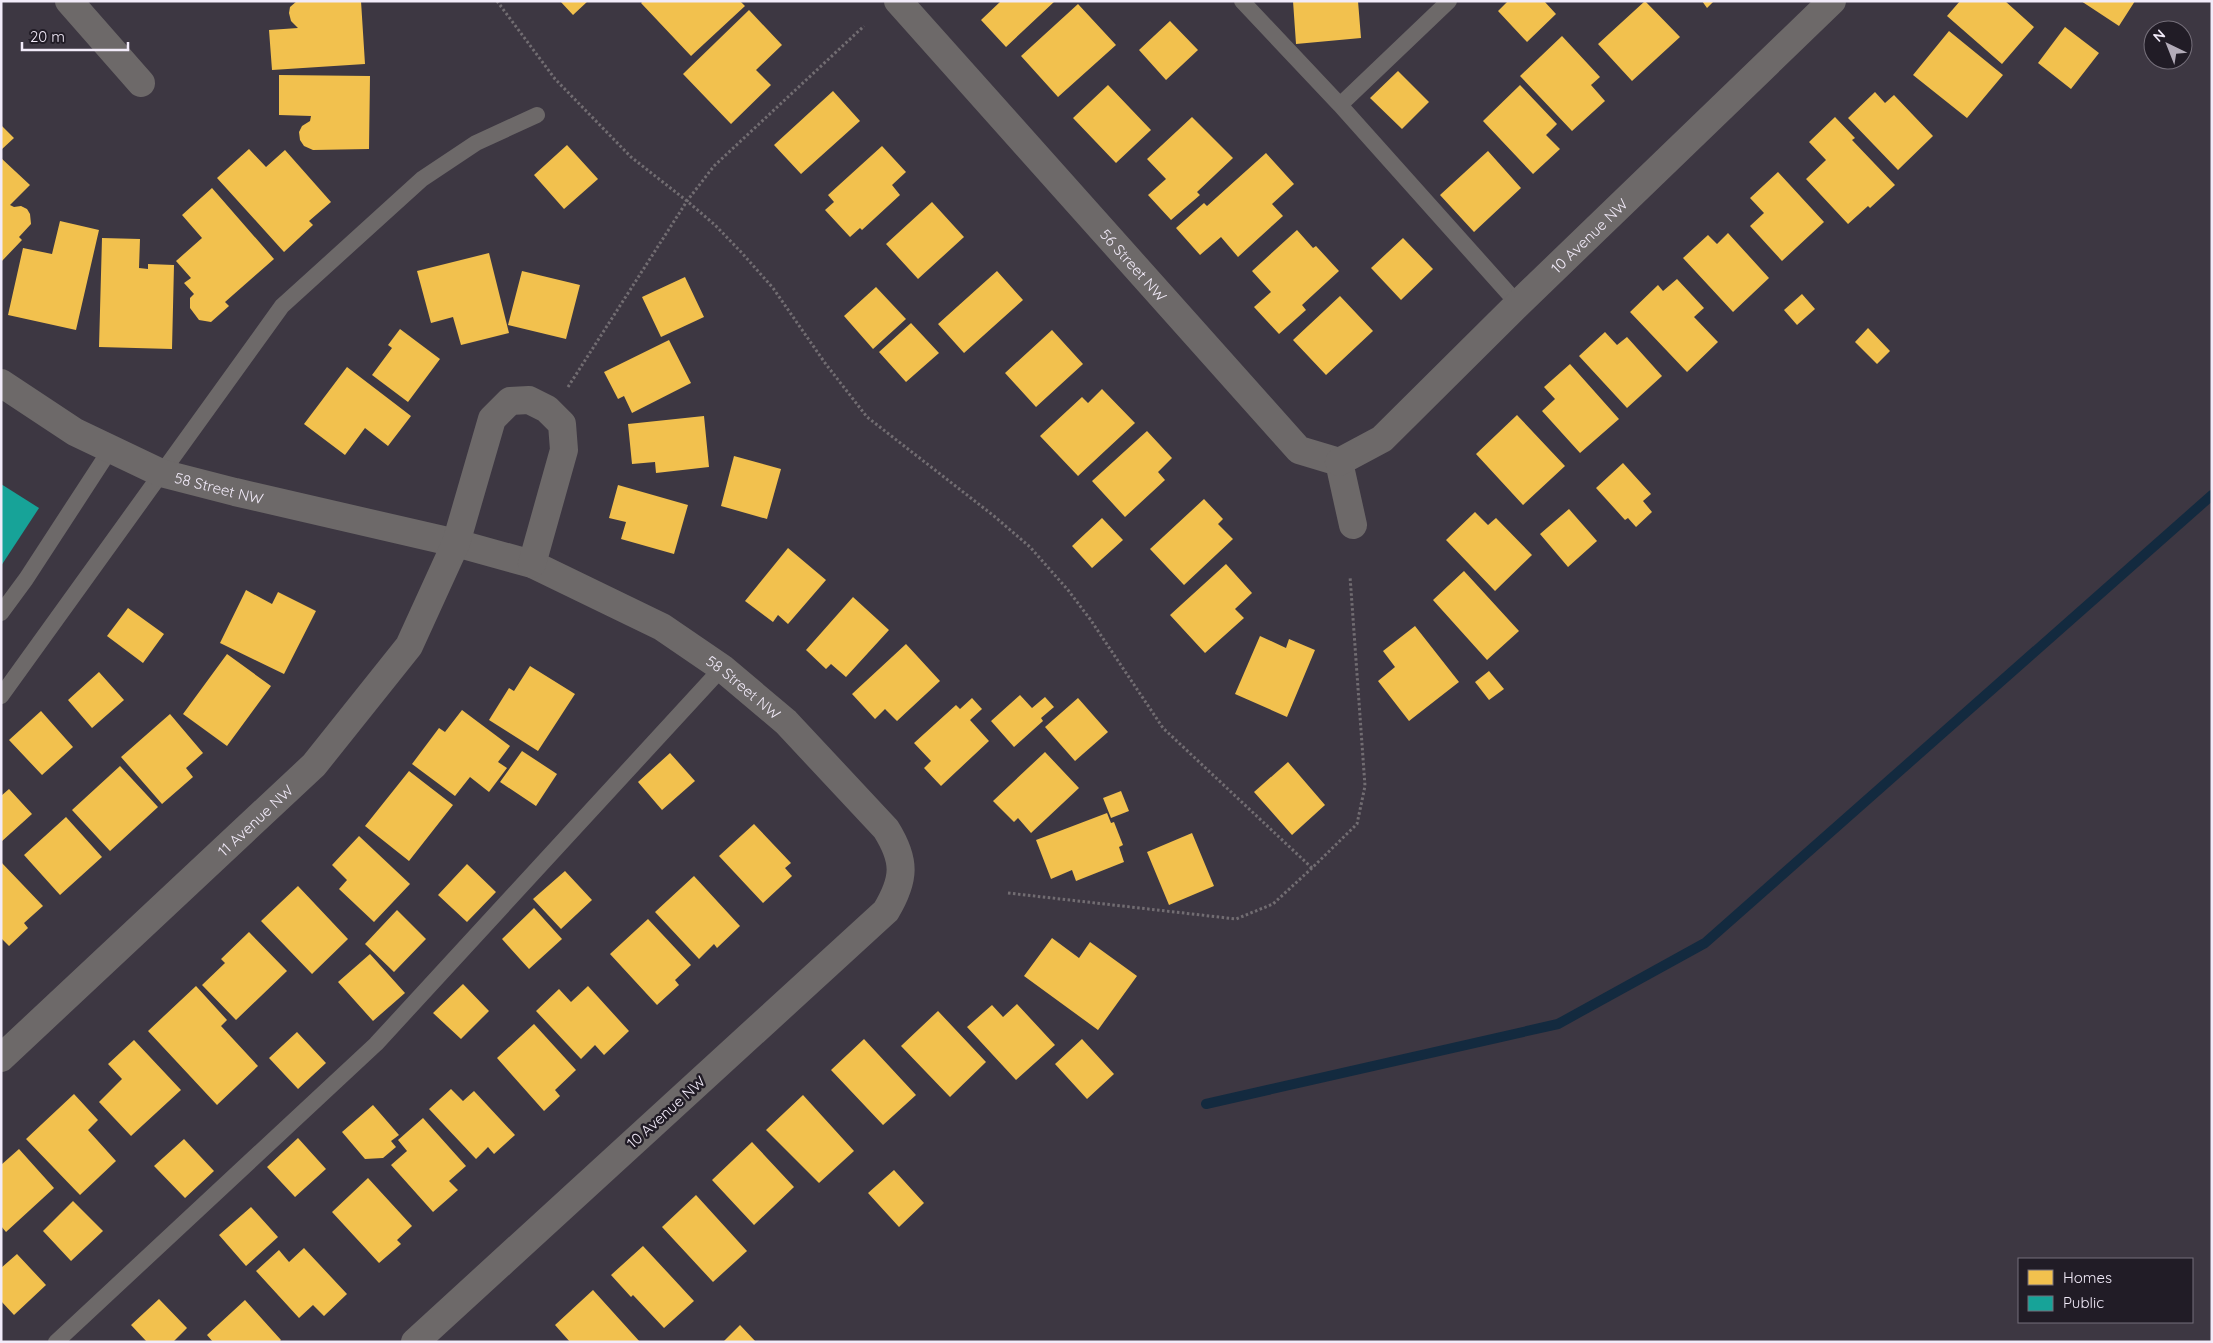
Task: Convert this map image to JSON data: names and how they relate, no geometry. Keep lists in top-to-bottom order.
{
  "streets": {
    "street": [
      "10 Avenue NW",
      "56 Street NW",
      "58 Street NW",
      "11 Avenue NW"
    ]
  },
  "crossings": [
    ["10 Avenue NW", "56 Street NW"],
    ["10 Avenue NW", "58 Street NW"],
    ["58 Street NW", "11 Avenue NW"]
  ],
  "legend": ["Homes", "Public"],
  "scale_bar": "20 m",
  "north": "top left"
}
